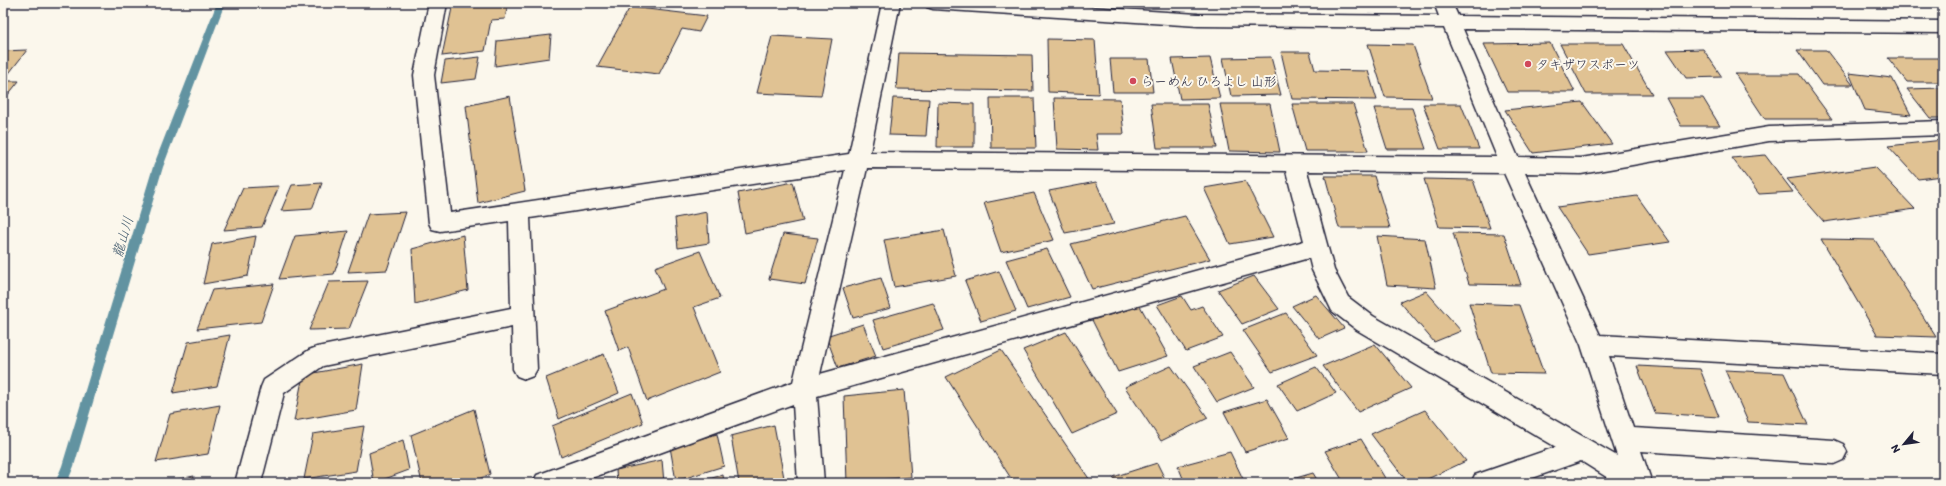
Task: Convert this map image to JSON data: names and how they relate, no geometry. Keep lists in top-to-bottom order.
{
  "water": ["龍山川"],
  "places": ["タキザワスポーツ", "らーめん ひろよし 山形"],
  "north": "bottom left"
}
